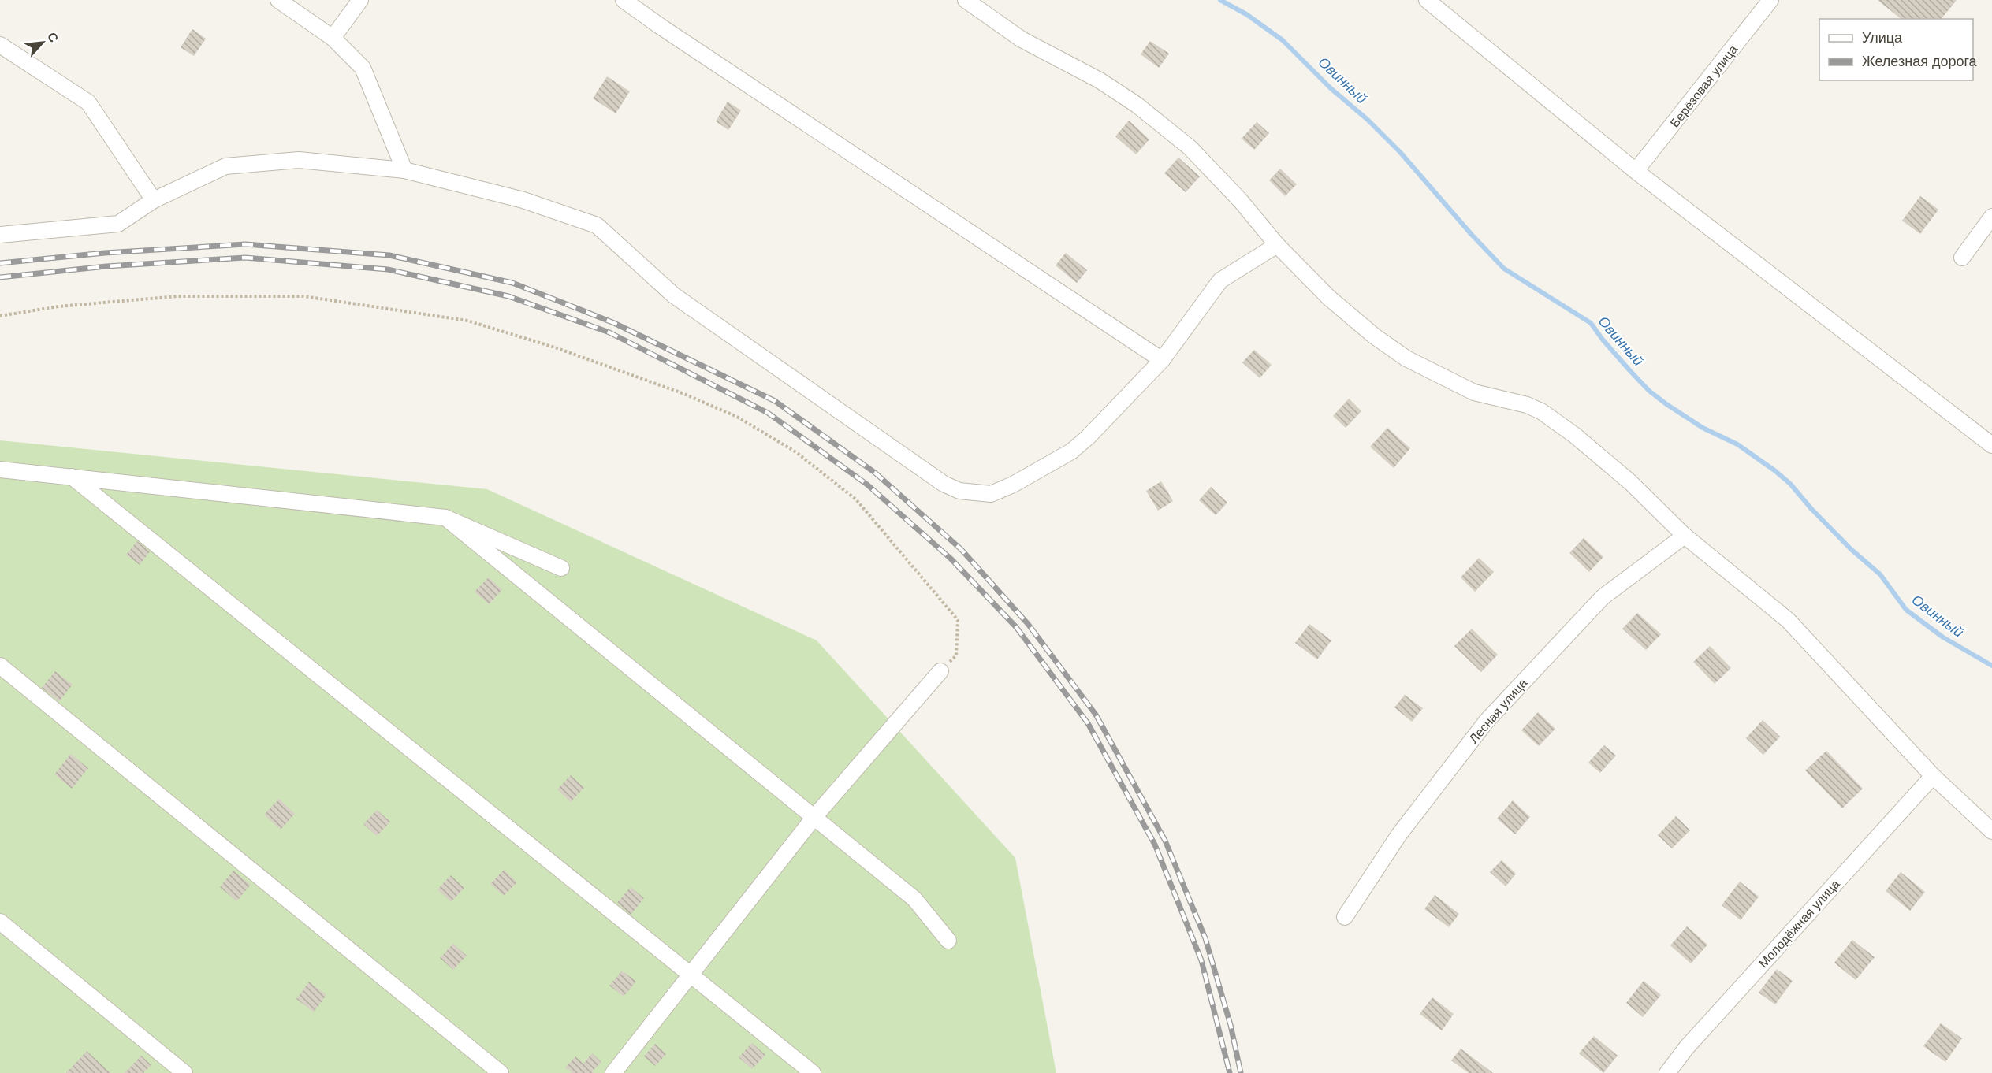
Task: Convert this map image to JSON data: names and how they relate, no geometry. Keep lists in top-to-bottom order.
{
  "streets": {
    "street": ["Берёзовая улица", "Лесная улица", "Молодёжная улица"]
  },
  "water": ["Овинный"],
  "legend": ["Улица", "Железная дорога"],
  "north": "top right"
}
